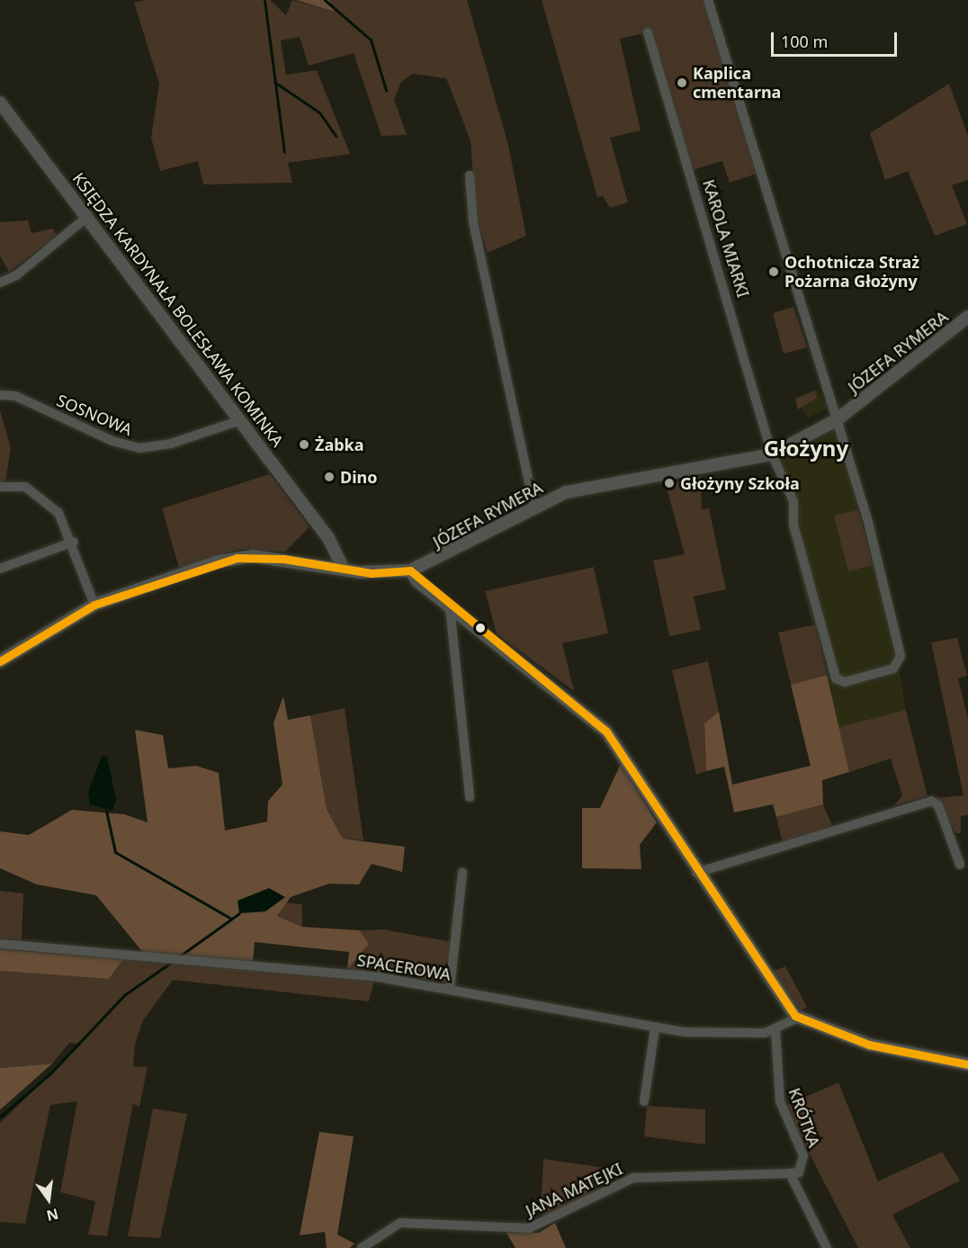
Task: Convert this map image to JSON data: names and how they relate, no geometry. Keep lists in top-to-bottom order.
{
  "streets": {
    "street": [
      "KAROLA MIARKI",
      "KSIĘDZA KARDYNAŁA BOLESŁAWA KOMINKA",
      "JÓZEFA RYMERA",
      "SOSNOWA",
      "SPACEROWA",
      "KRÓTKA",
      "JANA MATEJKI"
    ]
  },
  "crossings": [
    ["KAROLA MIARKI", "JÓZEFA RYMERA"],
    ["KSIĘDZA KARDYNAŁA BOLESŁAWA KOMINKA", "JÓZEFA RYMERA"],
    ["KSIĘDZA KARDYNAŁA BOLESŁAWA KOMINKA", "SOSNOWA"],
    ["SPACEROWA", "KRÓTKA"],
    ["KRÓTKA", "JANA MATEJKI"]
  ],
  "districts": ["Głożyny"],
  "places": [
    "Kaplica cmentarna",
    "Ochotnicza Straż Pożarna Głożyny",
    "Żabka",
    "Dino",
    "Głożyny Szkoła"
  ],
  "scale_bar": "100 m",
  "north": "bottom"
}
